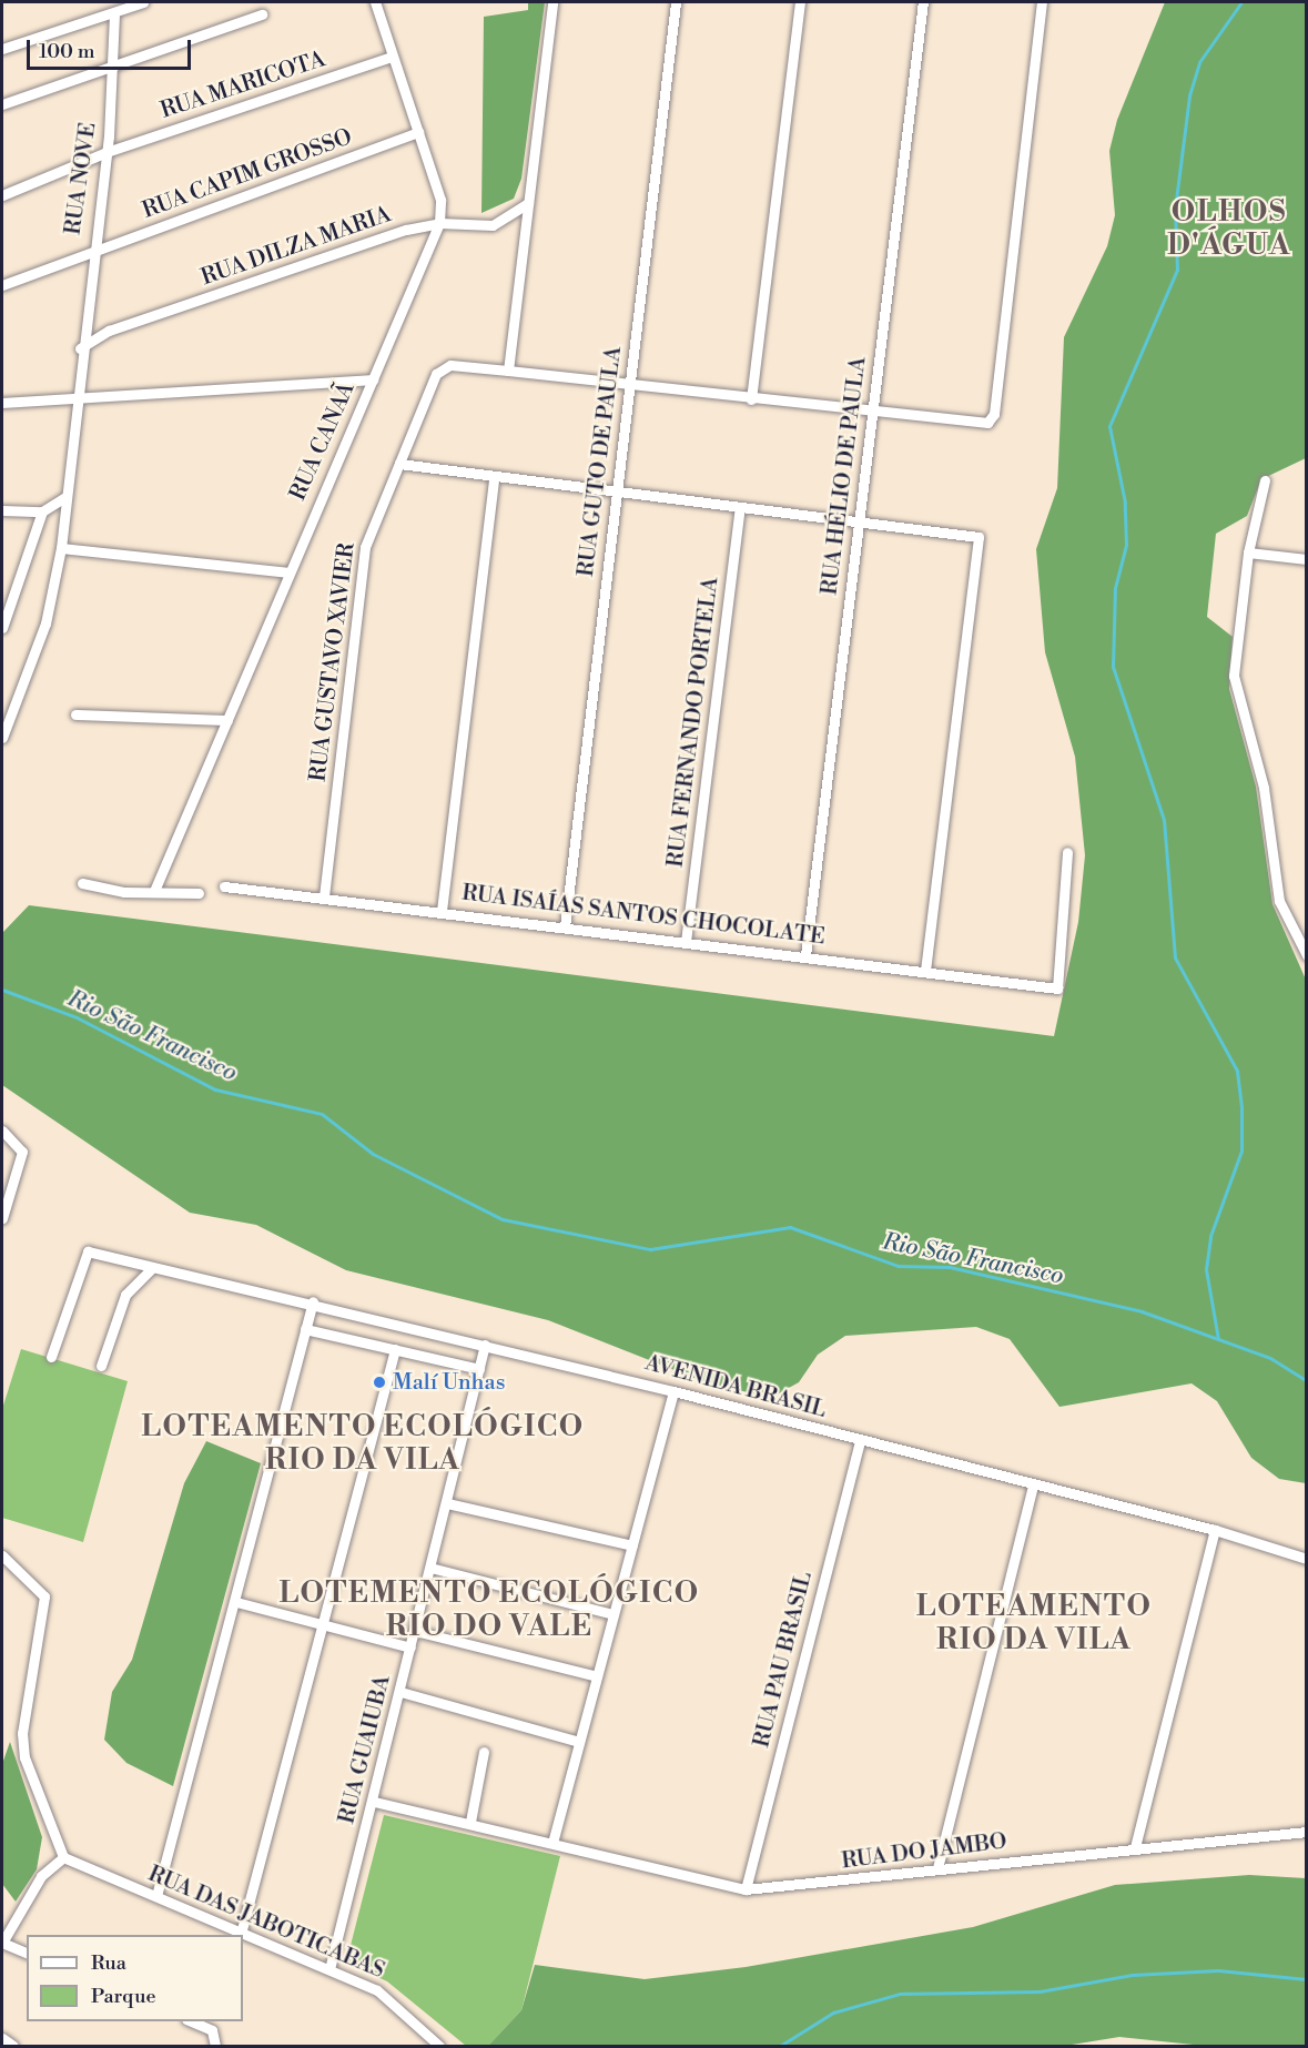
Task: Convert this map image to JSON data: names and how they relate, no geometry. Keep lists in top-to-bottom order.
{
  "streets": {
    "street": [
      "RUA MARICOTA",
      "RUA CAPIM GROSSO",
      "RUA NOVE",
      "RUA DILZA MARIA",
      "RUA CANAÃ",
      "RUA GUTO DE PAULA",
      "RUA HÉLIO DE PAULA",
      "RUA GUSTAVO XAVIER",
      "RUA FERNANDO PORTELA",
      "RUA ISAÍAS SANTOS CHOCOLATE",
      "AVENIDA BRASIL",
      "RUA PAU BRASIL",
      "RUA GUAIUBA",
      "RUA DO JAMBO",
      "RUA DAS JABOTICABAS"
    ]
  },
  "crossings": [
    ["RUA MARICOTA", "RUA NOVE"],
    ["RUA MARICOTA", "RUA CANAÃ"],
    ["RUA CAPIM GROSSO", "RUA NOVE"],
    ["RUA CAPIM GROSSO", "RUA CANAÃ"],
    ["RUA NOVE", "RUA DILZA MARIA"],
    ["RUA DILZA MARIA", "RUA CANAÃ"],
    ["RUA GUTO DE PAULA", "RUA ISAÍAS SANTOS CHOCOLATE"],
    ["RUA HÉLIO DE PAULA", "RUA ISAÍAS SANTOS CHOCOLATE"],
    ["RUA GUSTAVO XAVIER", "RUA ISAÍAS SANTOS CHOCOLATE"],
    ["RUA FERNANDO PORTELA", "RUA ISAÍAS SANTOS CHOCOLATE"],
    ["AVENIDA BRASIL", "RUA PAU BRASIL"],
    ["AVENIDA BRASIL", "RUA GUAIUBA"],
    ["RUA PAU BRASIL", "RUA DO JAMBO"],
    ["RUA GUAIUBA", "RUA DO JAMBO"],
    ["RUA GUAIUBA", "RUA DAS JABOTICABAS"]
  ],
  "districts": [
    "OLHOS D'ÁGUA",
    "LOTEAMENTO ECOLÓGICO RIO DA VILA",
    "LOTEMENTO ECOLÓGICO RIO DO VALE",
    "LOTEAMENTO RIO DA VILA"
  ],
  "water": ["Rio São Francisco"],
  "places": ["Malí Unhas"],
  "legend": ["Rua", "Parque"],
  "scale_bar": "100 m"
}
